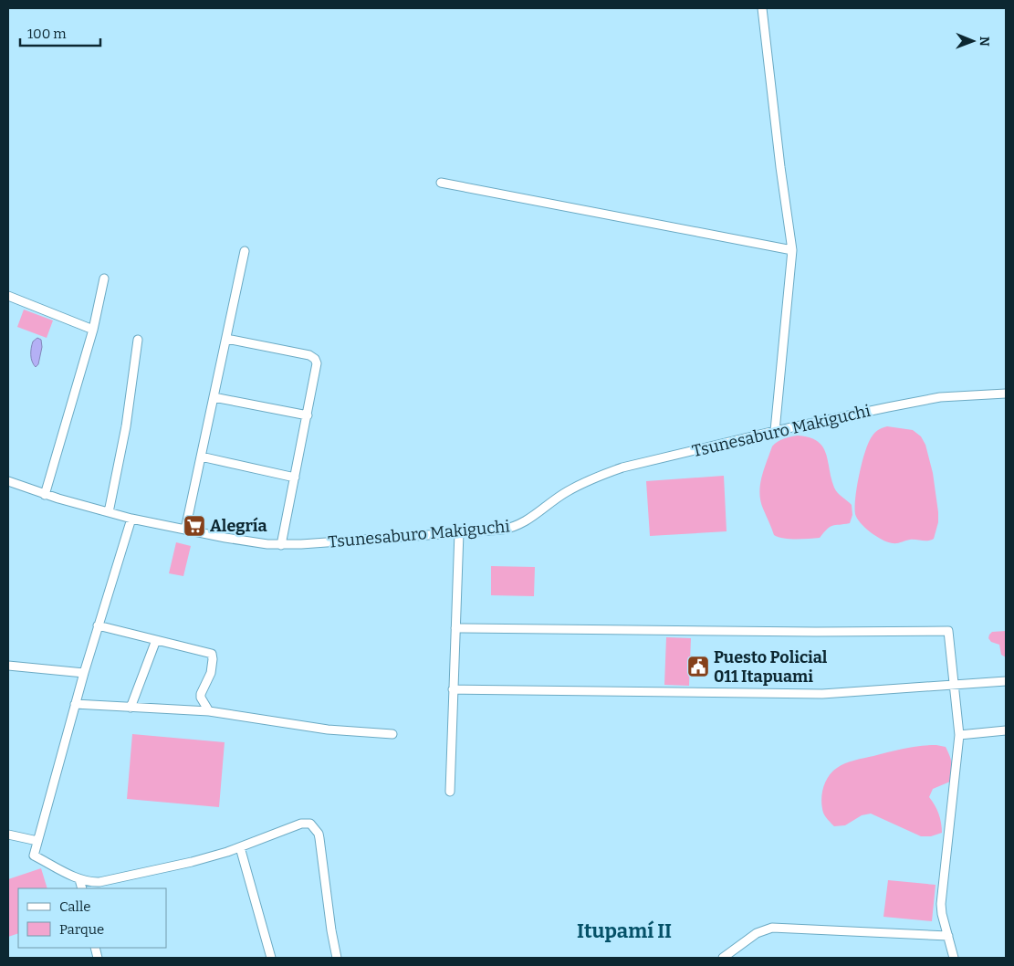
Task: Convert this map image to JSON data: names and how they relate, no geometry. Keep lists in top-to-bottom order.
{
  "streets": {
    "street": ["Tsunesaburo Makiguchi"]
  },
  "districts": ["Itupamí II"],
  "places": {
    "supermarket": ["Alegría"],
    "public building": ["Puesto Policial 011 Itapuami"]
  },
  "legend": ["Calle", "Parque"],
  "scale_bar": "100 m",
  "north": "right"
}
